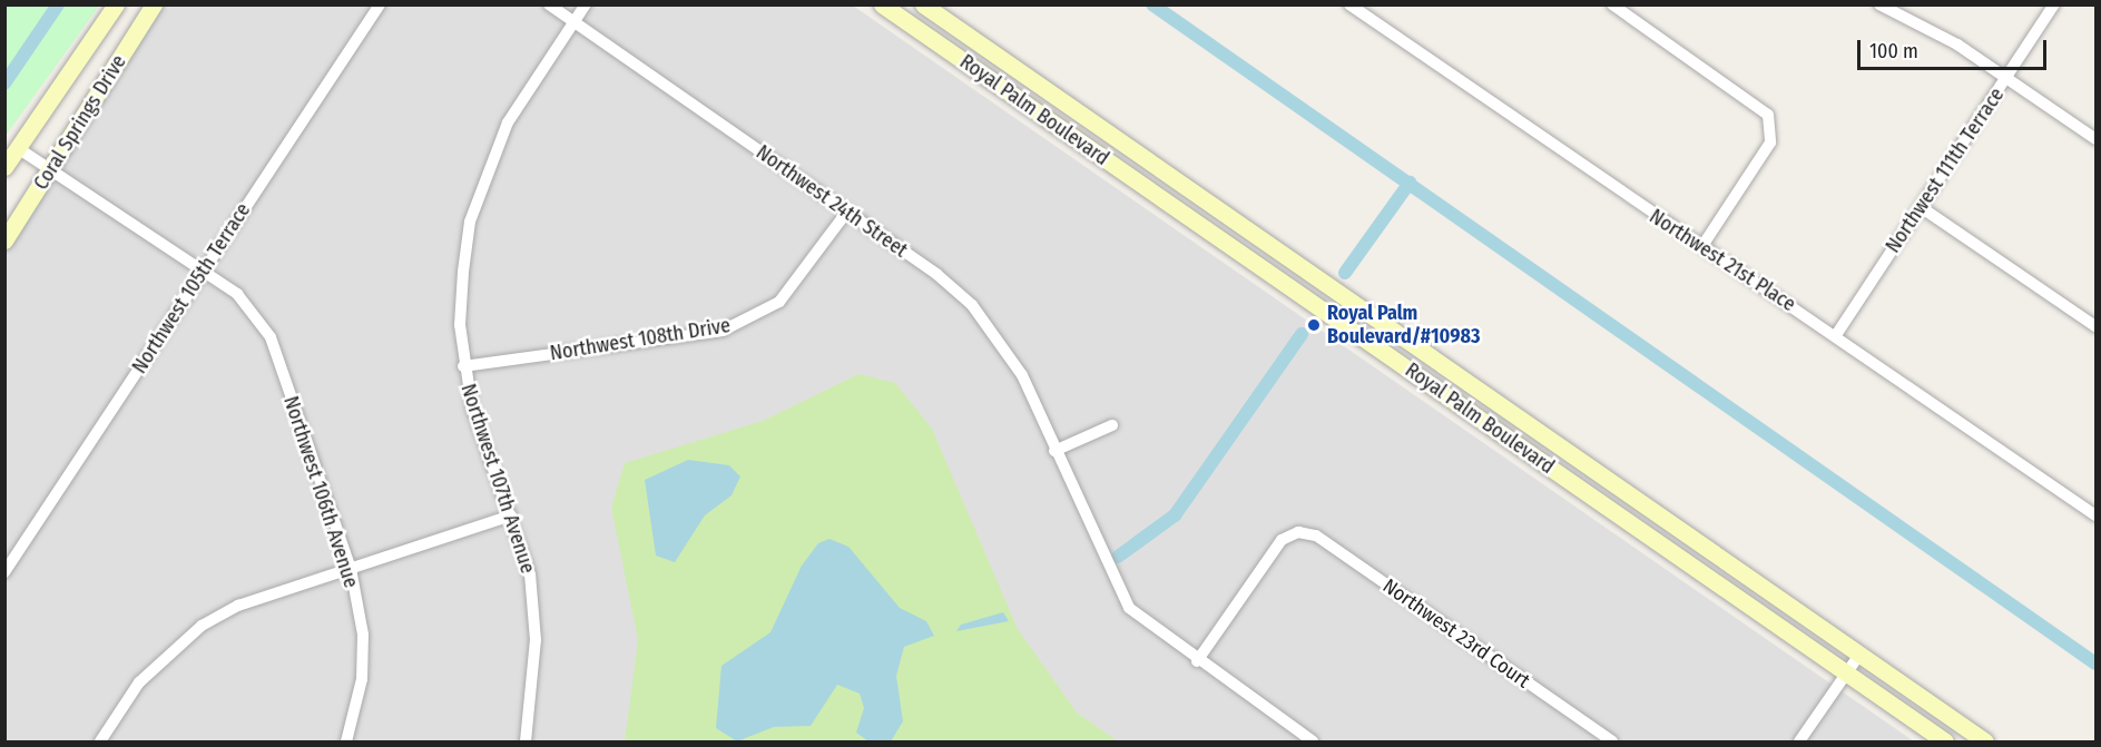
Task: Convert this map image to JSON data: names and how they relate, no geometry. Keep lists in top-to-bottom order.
{
  "streets": {
    "main road": ["Royal Palm Boulevard", "Coral Springs Drive"],
    "street": [
      "Northwest 111th Terrace",
      "Northwest 24th Street",
      "Northwest 21st Place",
      "Northwest 105th Terrace",
      "Northwest 108th Drive",
      "Northwest 107th Avenue",
      "Northwest 106th Avenue",
      "Northwest 23rd Court"
    ]
  },
  "crossings": [
    ["Coral Springs Drive", "Northwest 106th Avenue"],
    ["Northwest 111th Terrace", "Northwest 21st Place"],
    ["Northwest 24th Street", "Northwest 108th Drive"],
    ["Northwest 24th Street", "Northwest 107th Avenue"],
    ["Northwest 24th Street", "Northwest 23rd Court"],
    ["Northwest 105th Terrace", "Northwest 106th Avenue"],
    ["Northwest 108th Drive", "Northwest 107th Avenue"]
  ],
  "places": ["Royal Palm Boulevard/#10983"],
  "scale_bar": "100 m"
}
